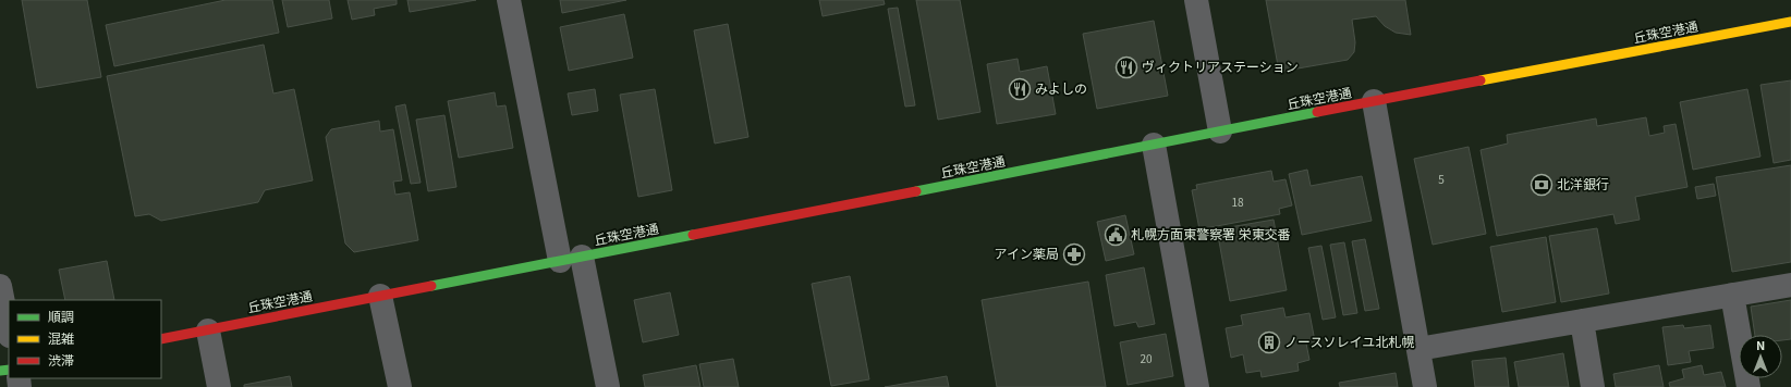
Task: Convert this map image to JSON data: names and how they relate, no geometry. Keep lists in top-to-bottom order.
{
  "streets": {
    "main road": ["丘珠空港通"]
  },
  "places": {
    "restaurant": ["ヴィクトリアステーション", "みよしの"],
    "bank": ["北洋銀行"],
    "public building": ["札幌方面東警察署 栄東交番"],
    "pharmacy": ["アイン薬局"],
    "building": ["ノースソレイユ北札幌"]
  },
  "house_numbers": ["5", "18", "20"],
  "legend": ["順調", "混雑", "渋滞"],
  "north": "top"
}
